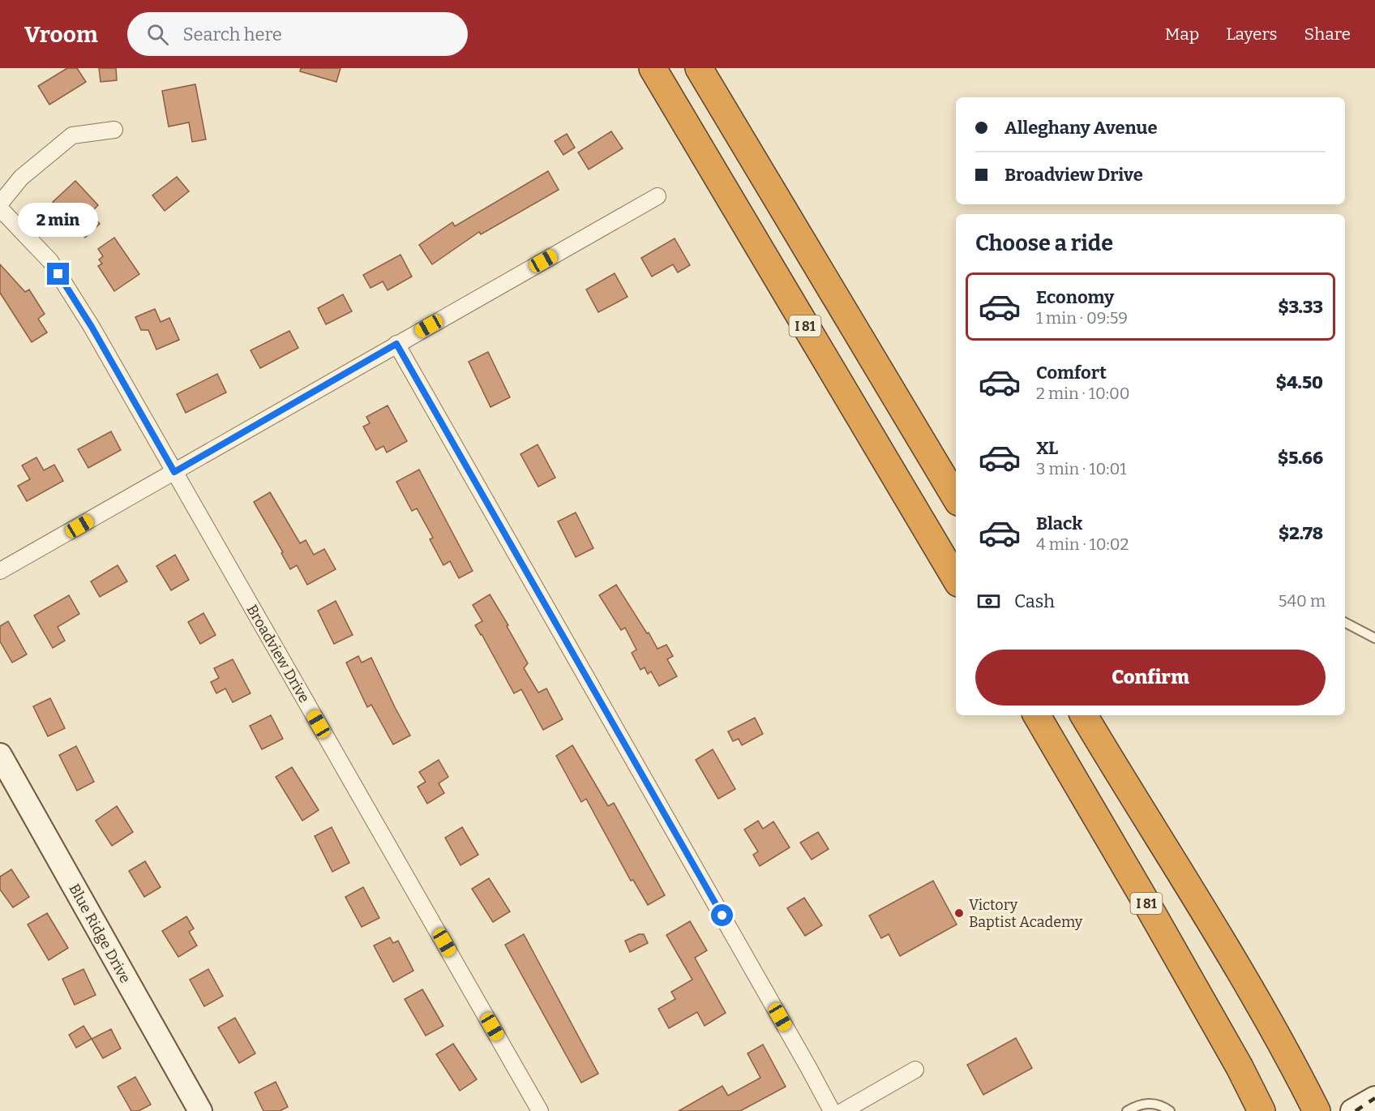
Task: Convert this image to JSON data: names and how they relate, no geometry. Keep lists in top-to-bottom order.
{
  "streets": {
    "highway": ["I 81"],
    "street": ["Broadview Drive", "Blue Ridge Drive"]
  },
  "places": ["Victory Baptist Academy"],
  "page": {
    "header": "Vroom",
    "search": "Search here",
    "nav": ["Map", "Layers", "Share"],
    "banner": ["Alleghany Avenue", "Broadview Drive"],
    "bubble": "2 min",
    "heading": "Choose a ride",
    "list": [
      {
        "name": "Economy",
        "note": "1 min · 09:59",
        "value": "$3.33"
      },
      {
        "name": "Comfort",
        "note": "2 min · 10:00",
        "value": "$4.50"
      },
      {
        "name": "XL",
        "note": "3 min · 10:01",
        "value": "$5.66"
      },
      {
        "name": "Black",
        "note": "4 min · 10:02",
        "value": "$2.78"
      }
    ],
    "pay": ["Cash", "540 m"],
    "buttons": "Confirm"
  }
}
